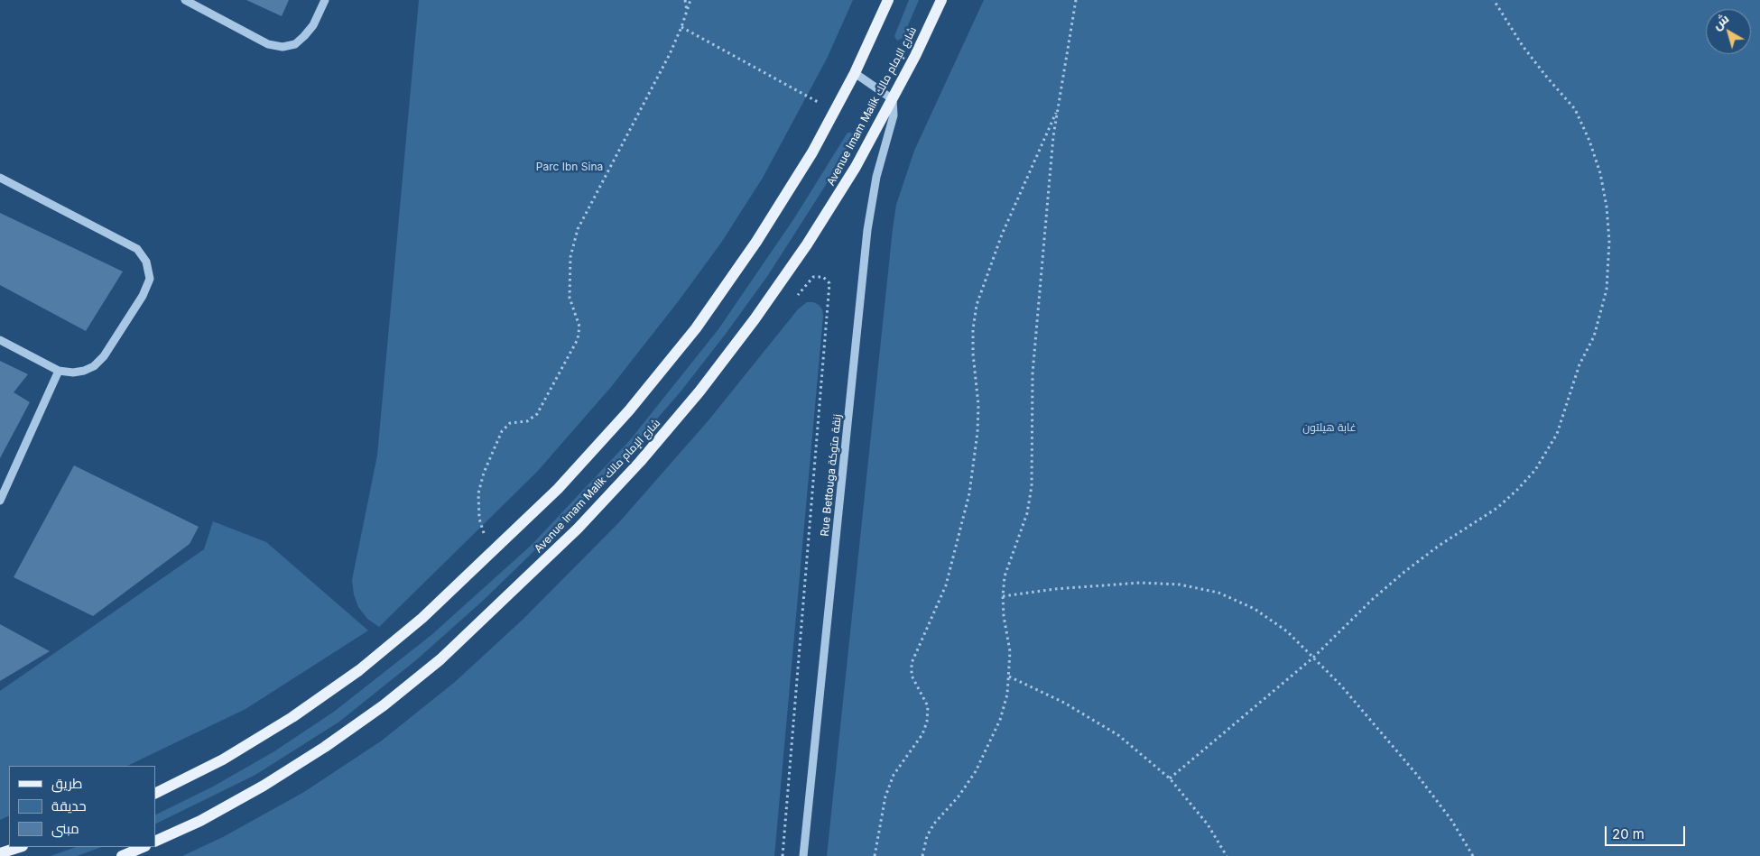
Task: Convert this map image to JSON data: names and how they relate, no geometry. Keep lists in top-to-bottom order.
{
  "streets": {
    "main road": ["Avenue Imam Malik شارع الإمام مالك"],
    "street": ["Rue Bettouga زنقة متوكة"]
  },
  "crossings": [
    ["Avenue Imam Malik شارع الإمام مالك", "Rue Bettouga زنقة متوكة"]
  ],
  "parks": ["Parc Ibn Sina", "غابة هيلتون"],
  "legend": ["طريق", "حديقة", "مبنى"],
  "scale_bar": "20 m",
  "north": "top left"
}
